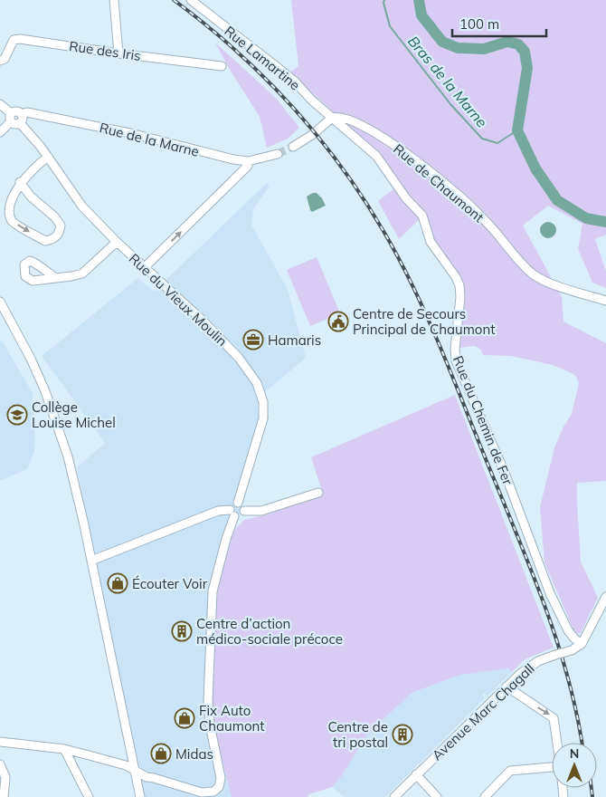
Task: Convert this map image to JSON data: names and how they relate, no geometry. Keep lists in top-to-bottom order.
{
  "streets": {
    "street": [
      "Rue des Iris",
      "Rue Lamartine",
      "Rue de la Marne",
      "Rue de Chaumont",
      "Rue du Vieux Moulin",
      "Rue du Chemin de Fer",
      "Avenue Marc Chagall"
    ]
  },
  "crossings": [
    ["Rue Lamartine", "Rue de Chaumont"],
    ["Rue Lamartine", "Rue du Chemin de Fer"],
    ["Rue de la Marne", "Rue du Vieux Moulin"],
    ["Rue de Chaumont", "Rue du Chemin de Fer"],
    ["Rue du Chemin de Fer", "Avenue Marc Chagall"]
  ],
  "water": ["Bras de la Marne"],
  "places": {
    "public building": ["Centre de Secours Principal de Chaumont"],
    "office": ["Hamaris"],
    "school or university": ["Collège Louise Michel"],
    "shop": ["Écouter Voir", "Fix Auto Chaumont", "Midas"],
    "building": ["Centre d’action médico-sociale précoce", "Centre de tri postal"]
  },
  "scale_bar": "100 m",
  "north": "top"
}
